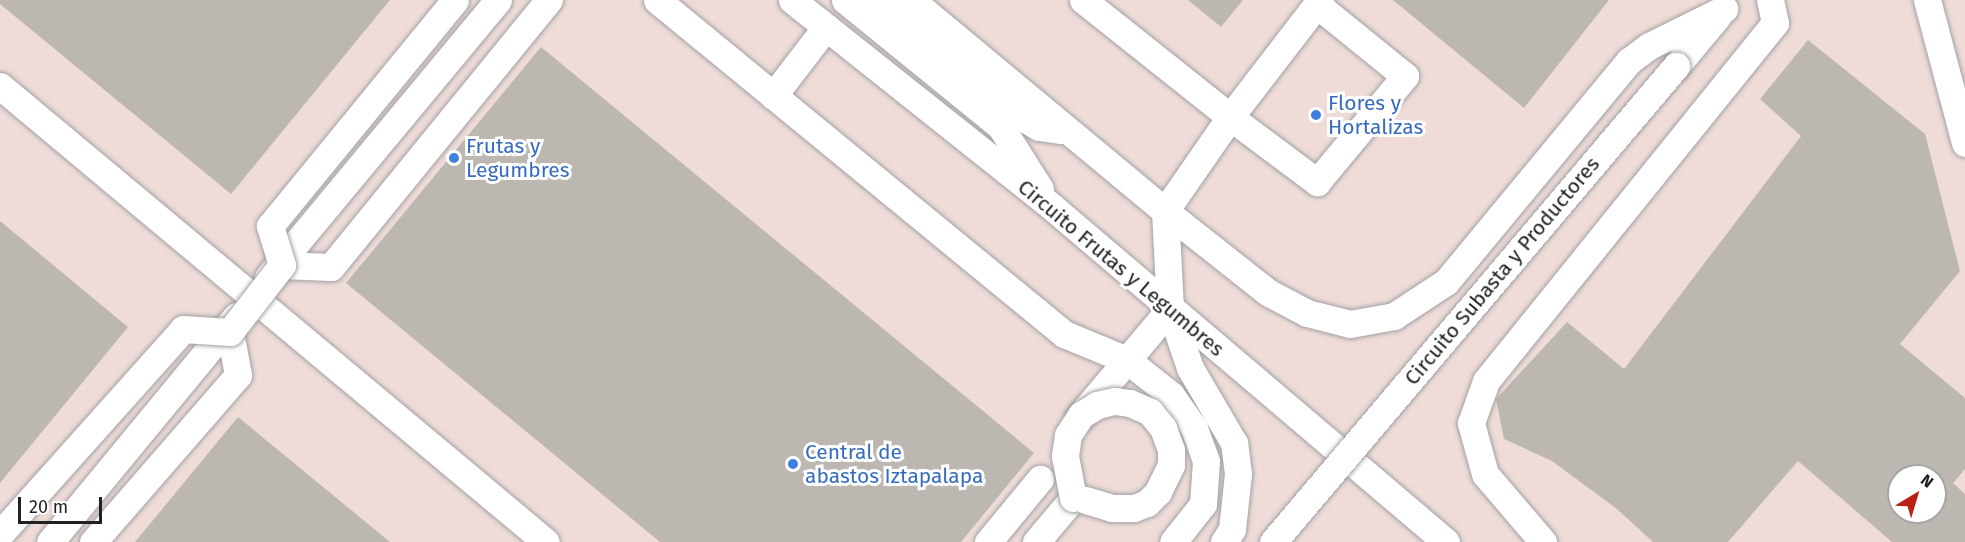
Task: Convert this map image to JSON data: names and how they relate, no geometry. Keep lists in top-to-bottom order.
{
  "streets": {
    "street": ["Circuito Frutas y Legumbres", "Circuito Subasta y Productores"]
  },
  "places": ["Flores y Hortalizas", "Frutas y Legumbres", "Central de abastos Iztapalapa"],
  "scale_bar": "20 m",
  "north": "top right"
}
